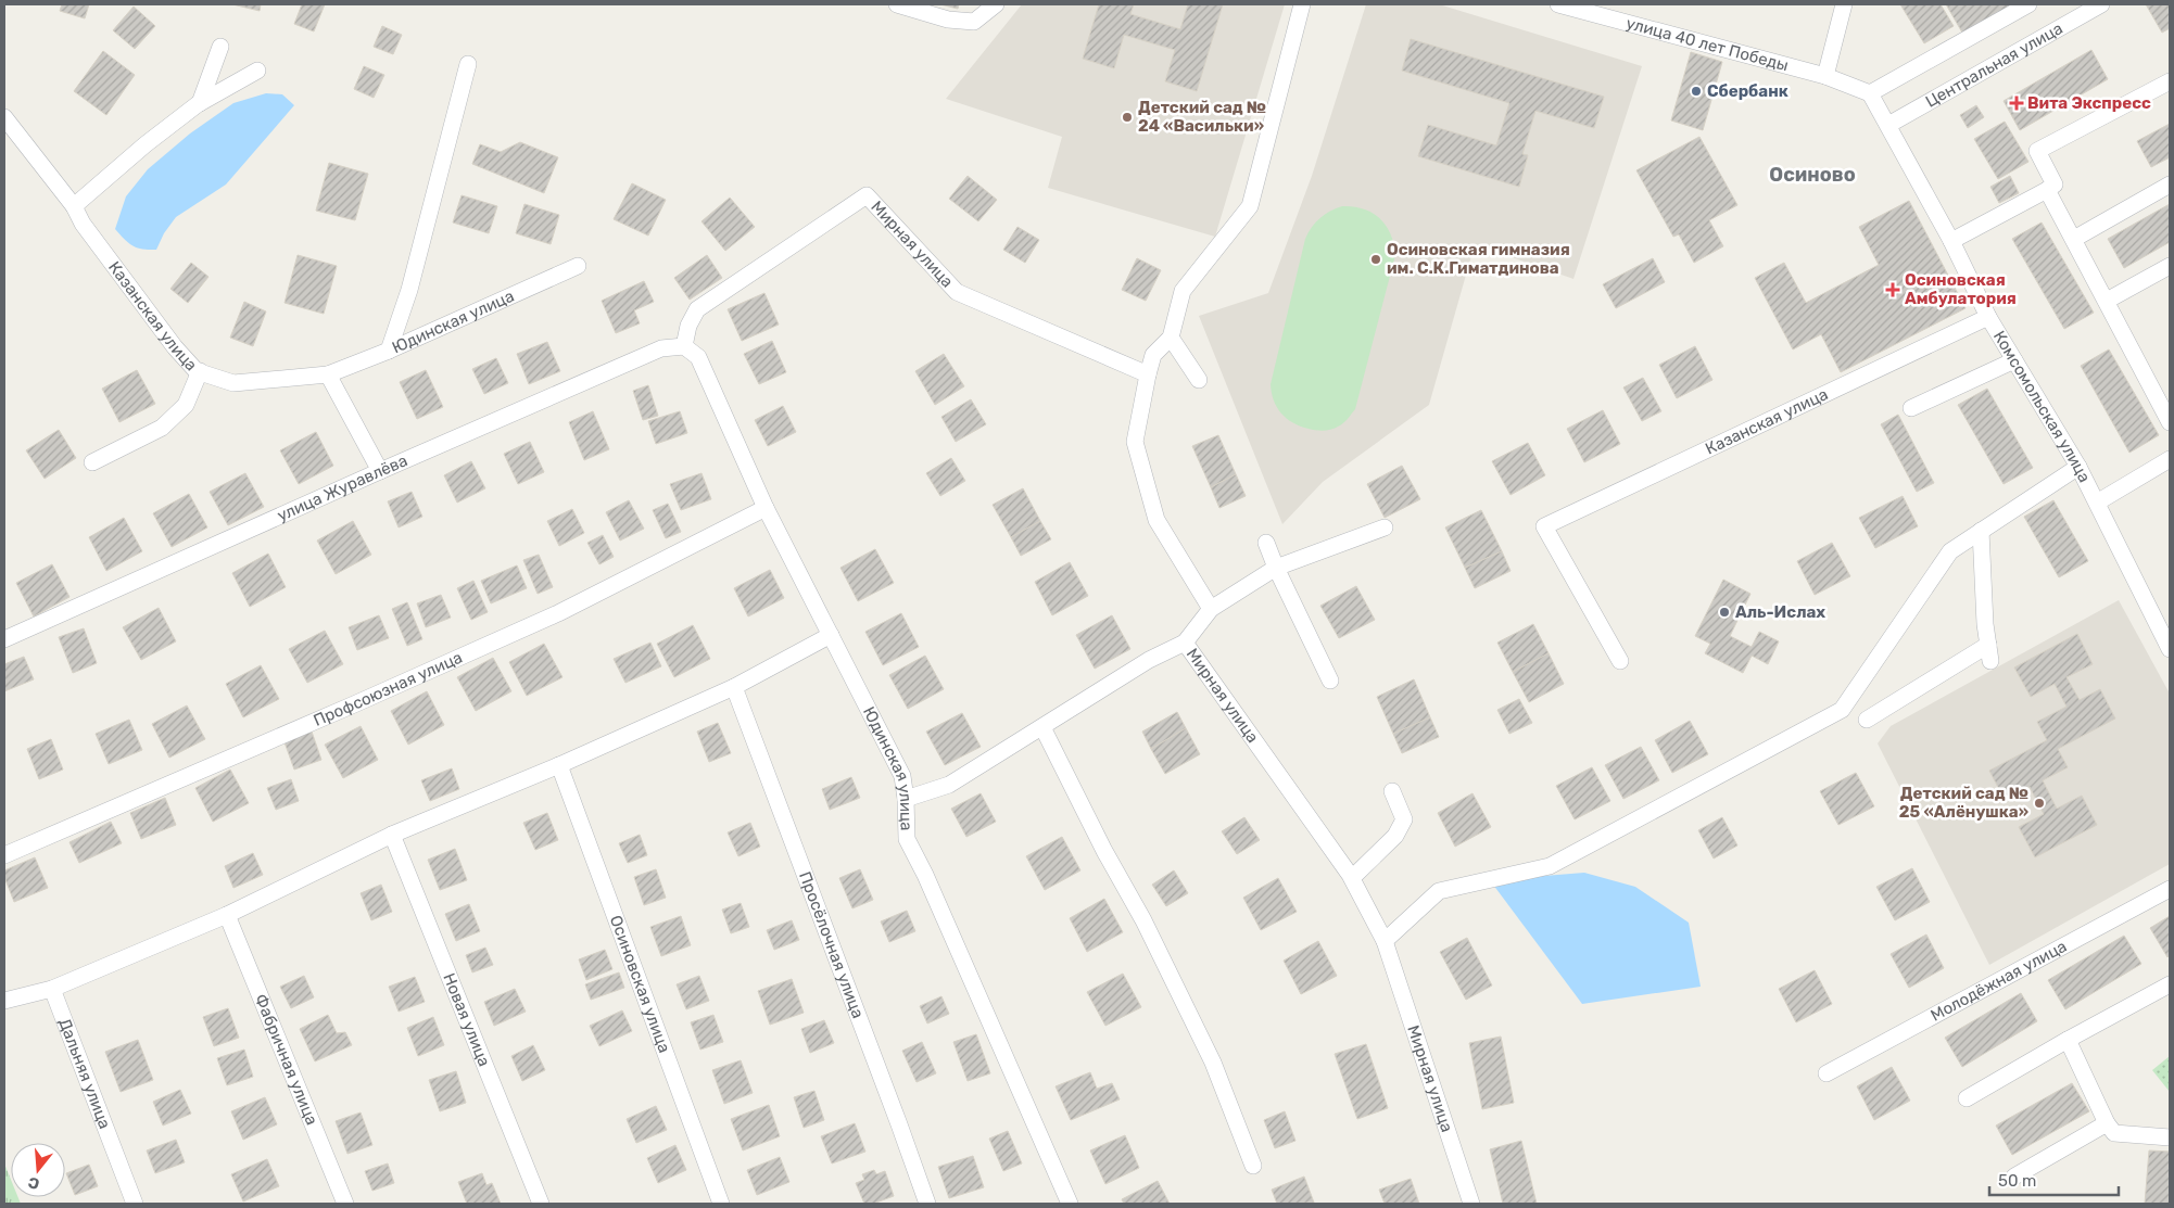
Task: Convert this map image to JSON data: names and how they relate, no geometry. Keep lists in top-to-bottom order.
{
  "streets": {
    "street": [
      "улица 40 лет Победы",
      "Центральная улица",
      "Мирная улица",
      "Казанская улица",
      "Юдинская улица",
      "Комсомольская улица",
      "улица Журавлёва",
      "Профсоюзная улица",
      "Просёлочная улица",
      "Молодёжная улица",
      "Осиновская улица",
      "Новая улица",
      "Фабричная улица",
      "Дальняя улица"
    ]
  },
  "crossings": [
    ["Центральная улица", "Комсомольская улица"],
    ["Мирная улица", "Юдинская улица"],
    ["Мирная улица", "улица Журавлёва"],
    ["Казанская улица", "Юдинская улица"],
    ["Казанская улица", "Комсомольская улица"],
    ["Юдинская улица", "улица Журавлёва"],
    ["Юдинская улица", "Профсоюзная улица"]
  ],
  "districts": ["Осиново"],
  "places": {
    "other": [
      "Сбербанк",
      "Детский сад № 24 «Васильки»",
      "Осиновская гимназия им. С.К.Гиматдинова",
      "Аль-Ислах",
      "Детский сад № 25 «Алёнушка»"
    ],
    "health": ["Вита Экспресс", "Осиновская Амбулатория"]
  },
  "scale_bar": "50 m",
  "north": "bottom"
}
